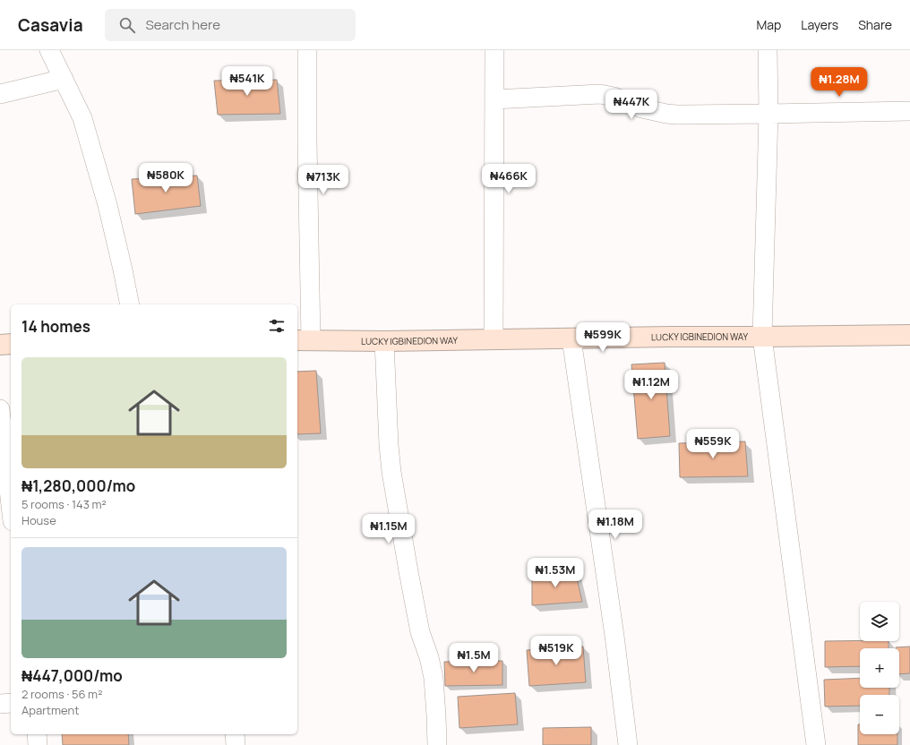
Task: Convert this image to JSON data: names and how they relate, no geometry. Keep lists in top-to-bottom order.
{
  "streets": {
    "street": ["LUCKY IGBINEDION WAY"]
  },
  "page": {
    "header": "Casavia",
    "search": "Search here",
    "nav": ["Map", "Layers", "Share"],
    "price": [
      "₦541K",
      "₦1.28M",
      "₦447K",
      "₦580K",
      "₦466K",
      "₦713K",
      "₦599K",
      "₦1.12M",
      "₦559K",
      "₦1.18M",
      "₦1.15M",
      "₦1.53M",
      "₦519K",
      "₦1.5M"
    ],
    "heading": "14 homes",
    "list": [
      {
        "name": "₦1,280,000/mo",
        "note": "5 rooms · 143 m² · House"
      },
      {
        "name": "₦447,000/mo",
        "note": "2 rooms · 56 m² · Apartment"
      }
    ],
    "map_buttons": ["+", "−"]
  }
}
